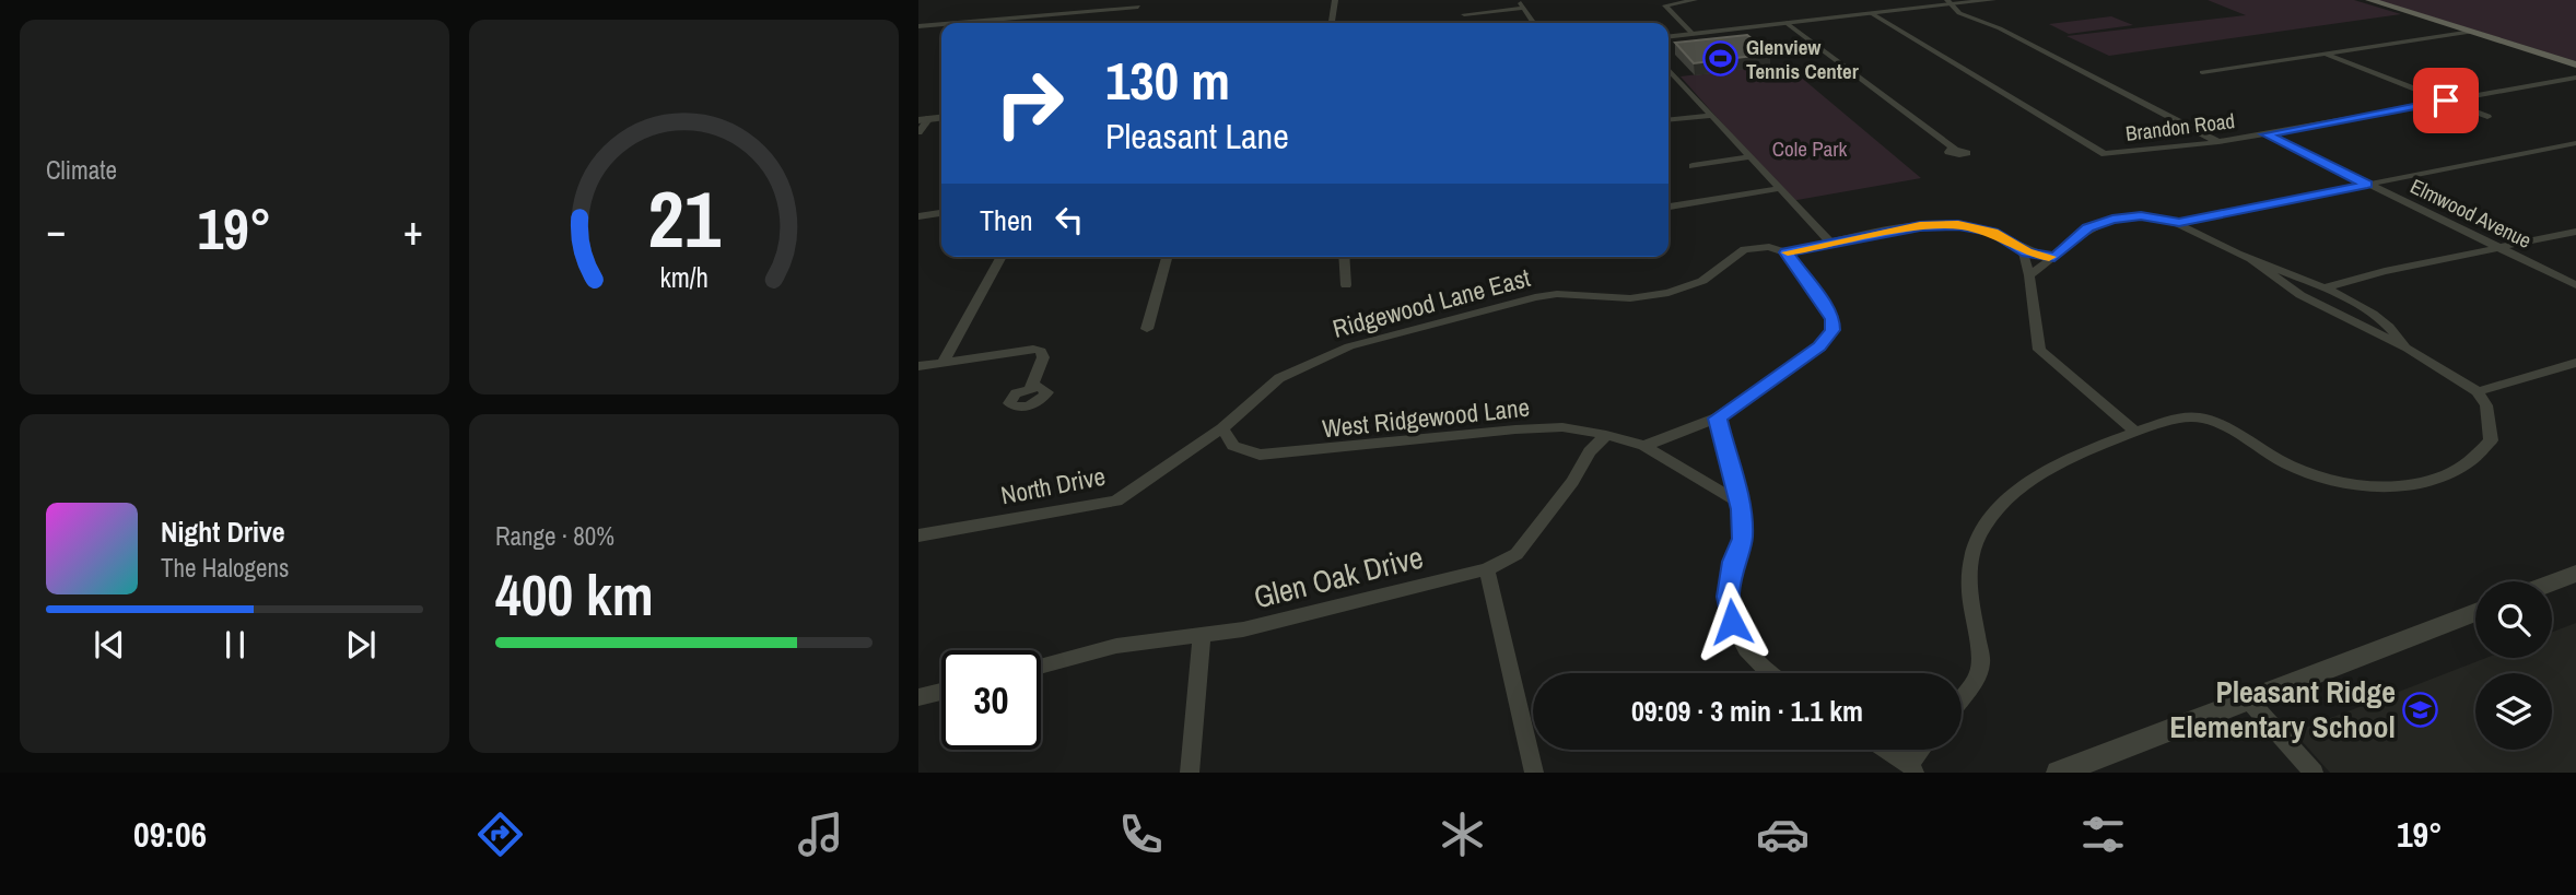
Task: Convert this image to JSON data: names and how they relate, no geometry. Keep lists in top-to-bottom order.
{
  "streets": {
    "street": [
      "Brandon Road",
      "Elmwood Avenue",
      "Ridgewood Lane East",
      "West Ridgewood Lane",
      "North Drive",
      "Glen Oak Drive"
    ]
  },
  "crossings": [
    ["Brandon Road", "Elmwood Avenue"],
    ["Ridgewood Lane East", "West Ridgewood Lane"],
    ["Ridgewood Lane East", "North Drive"],
    ["West Ridgewood Lane", "North Drive"],
    ["West Ridgewood Lane", "Glen Oak Drive"]
  ],
  "parks": ["Cole Park"],
  "places": {
    "sports": ["Glenview Tennis Center"],
    "school or university": ["Pleasant Ridge Elementary School"]
  },
  "page": {
    "tile": [
      "Climate",
      ["Range · 80%", "400 km"]
    ],
    "turn": ["130 m", "Pleasant Lane"],
    "then": "Then",
    "heat": ["−", "19°", "+"],
    "song": ["Night Drive", "The Halogens"],
    "limit": "30",
    "trip": "09:09 · 3 min · 1.1 km",
    "tabs": ["09:06", "19°"],
    "gauge": ["21", "km/h"]
  }
}
